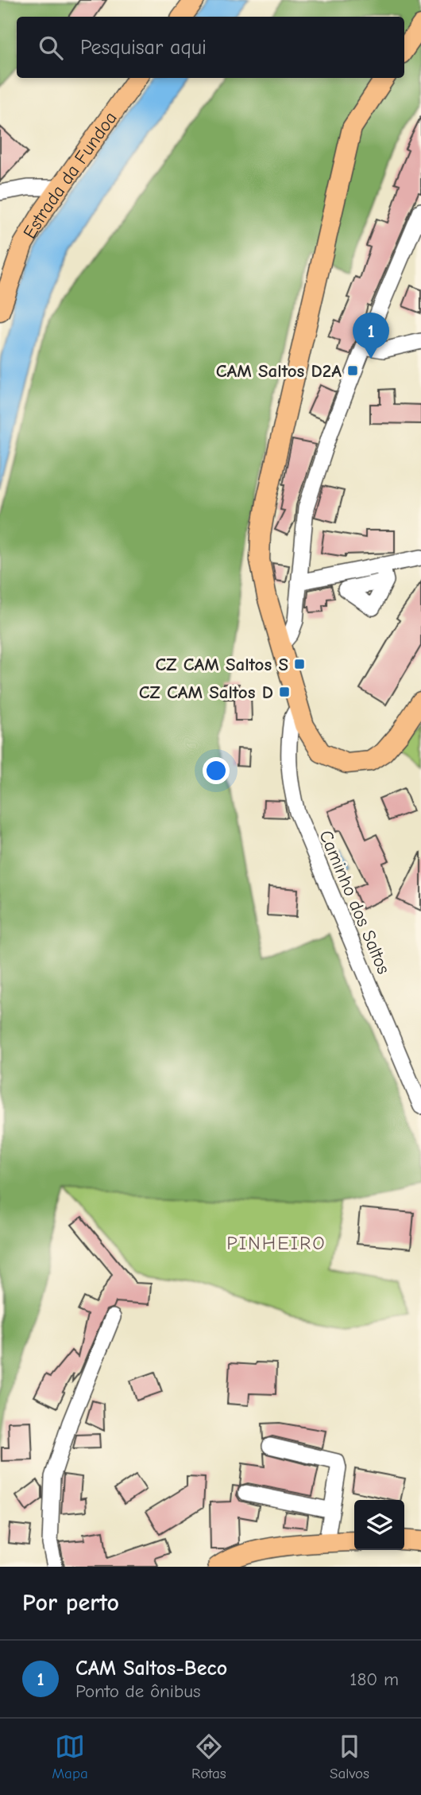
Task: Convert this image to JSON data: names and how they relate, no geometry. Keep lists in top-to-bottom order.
{
  "streets": {
    "main road": ["Estrada da Fundoa"],
    "street": ["Caminho dos Saltos"]
  },
  "districts": ["PINHEIRO"],
  "places": {
    "transit": ["CAM Saltos D2A", "CZ CAM Saltos S", "CZ CAM Saltos D"]
  },
  "page": {
    "search": "Pesquisar aqui",
    "pins": "1",
    "heading": "Por perto",
    "list": [
      {
        "mark": "1",
        "name": "CAM Saltos-Beco",
        "note": "Ponto de ônibus",
        "value": "180 m"
      }
    ],
    "nav": ["Mapa", "Rotas", "Salvos"]
  }
}
